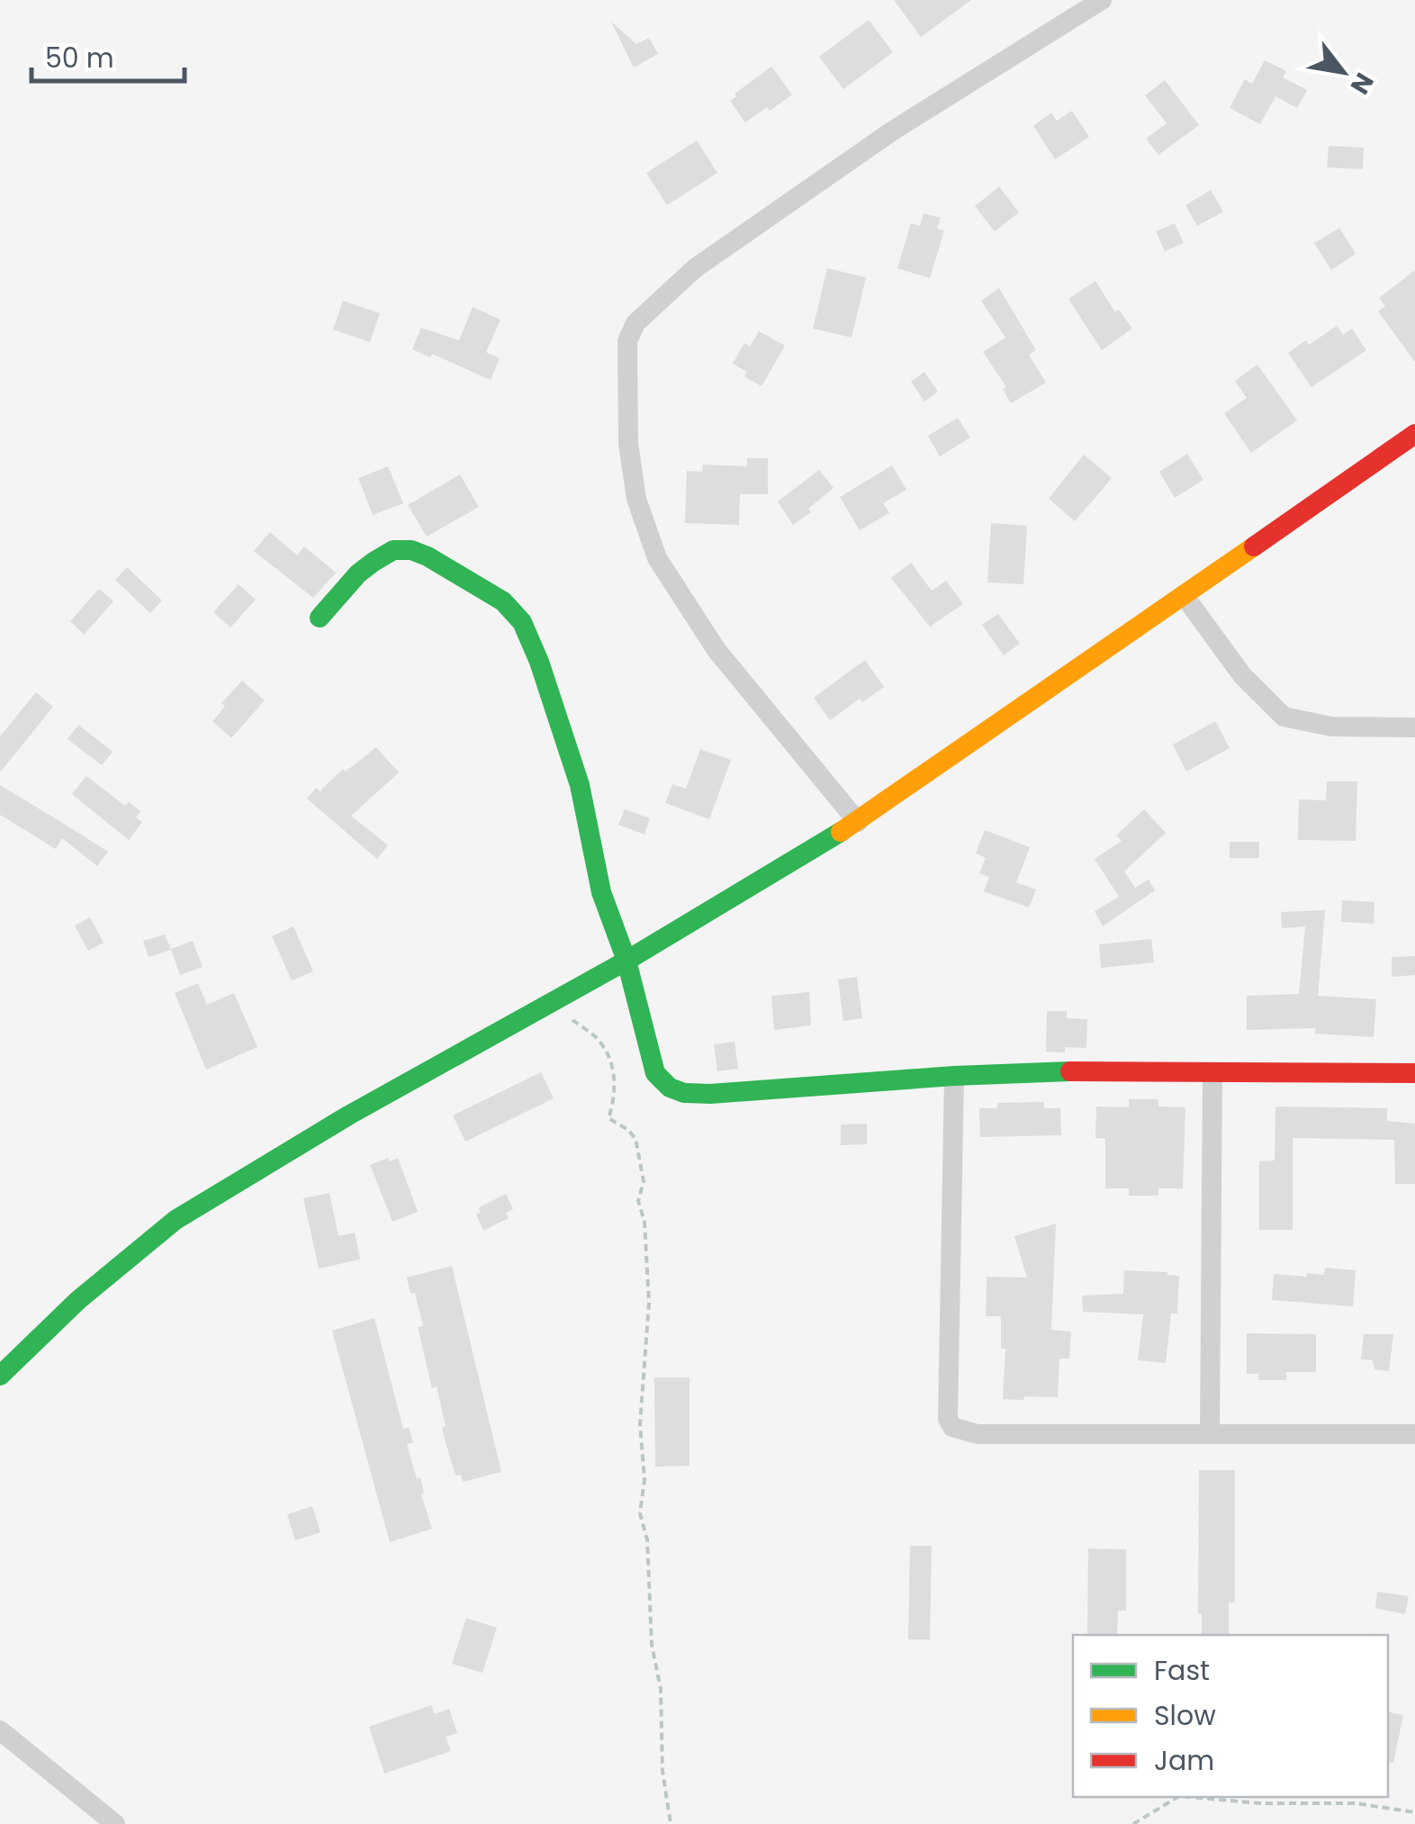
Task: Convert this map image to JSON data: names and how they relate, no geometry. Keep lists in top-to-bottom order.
{
  "legend": ["Fast", "Slow", "Jam"],
  "scale_bar": "50 m",
  "north": "bottom right"
}
